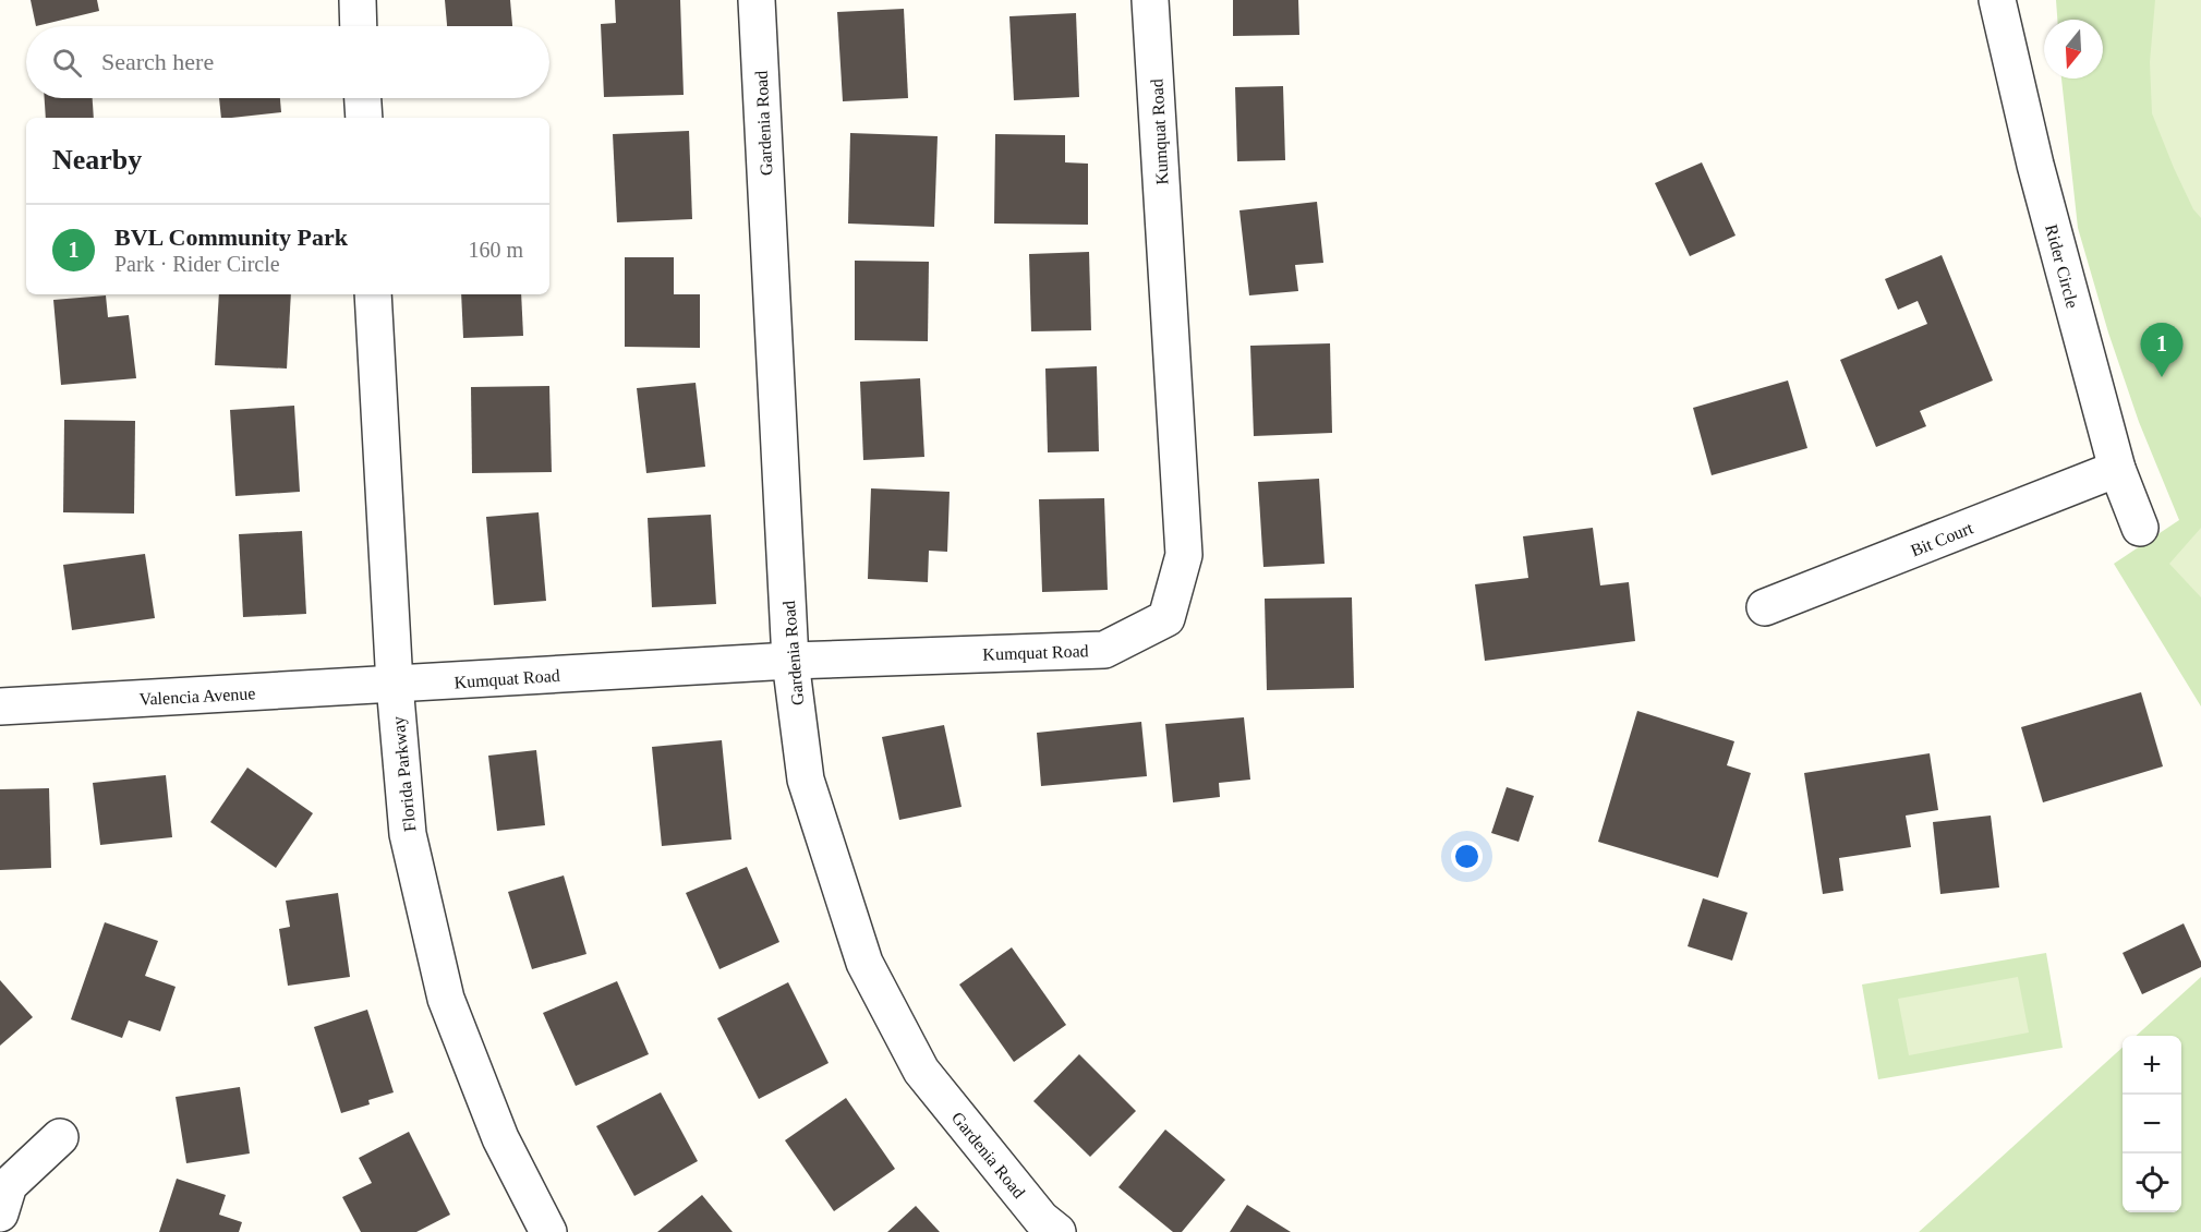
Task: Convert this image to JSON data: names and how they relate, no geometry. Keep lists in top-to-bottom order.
{
  "streets": {
    "street": [
      "Gardenia Road",
      "Kumquat Road",
      "Rider Circle",
      "Bit Court",
      "Valencia Avenue",
      "Florida Parkway"
    ]
  },
  "crossings": [
    ["Gardenia Road", "Kumquat Road"],
    ["Kumquat Road", "Valencia Avenue"],
    ["Kumquat Road", "Florida Parkway"],
    ["Rider Circle", "Bit Court"],
    ["Valencia Avenue", "Florida Parkway"]
  ],
  "north": "bottom",
  "page": {
    "search": "Search here",
    "heading": "Nearby",
    "list": [
      {
        "mark": "1",
        "name": "BVL Community Park",
        "note": "Park · Rider Circle",
        "value": "160 m"
      }
    ],
    "pins": "1",
    "map_buttons": ["+", "−"]
  }
}
